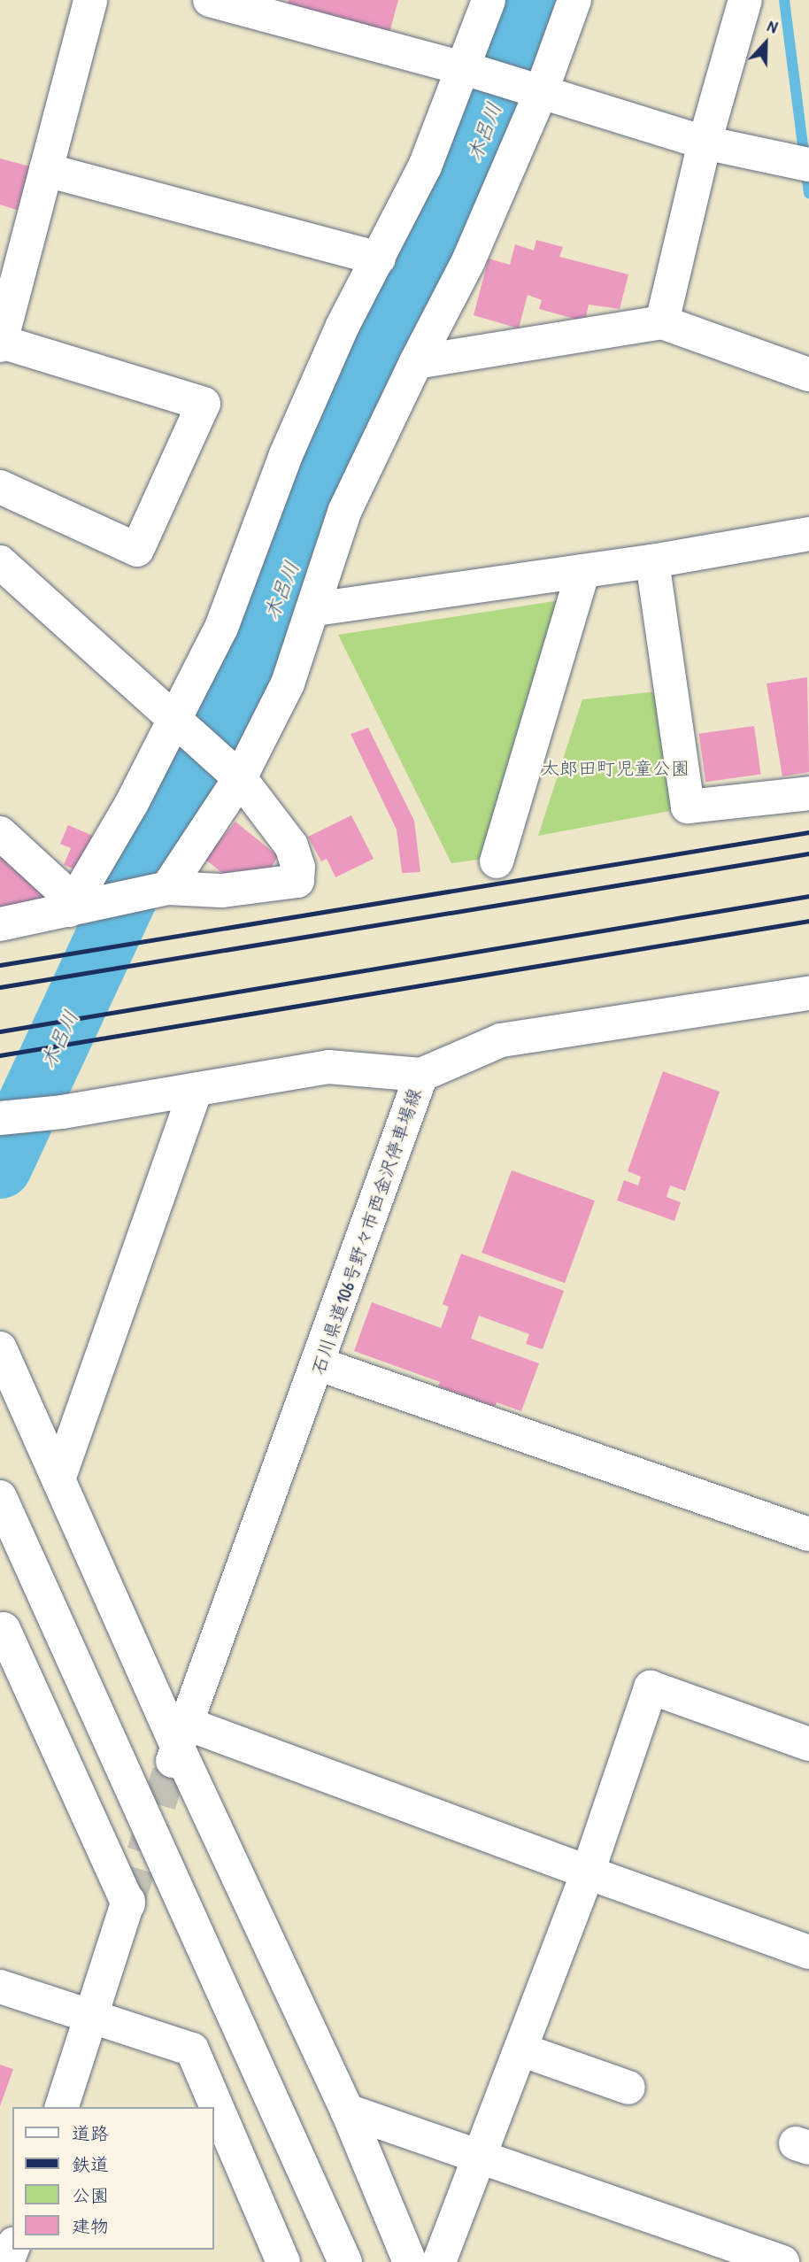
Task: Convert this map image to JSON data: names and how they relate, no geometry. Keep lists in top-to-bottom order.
{
  "streets": {
    "street": ["石川県道106号野々市西金沢停車場線"]
  },
  "water": ["木呂川"],
  "parks": ["太郎田町児童公園"],
  "legend": [
    "道路",
    "鉄道",
    "公園",
    "建物"
  ],
  "north": "top"
}
